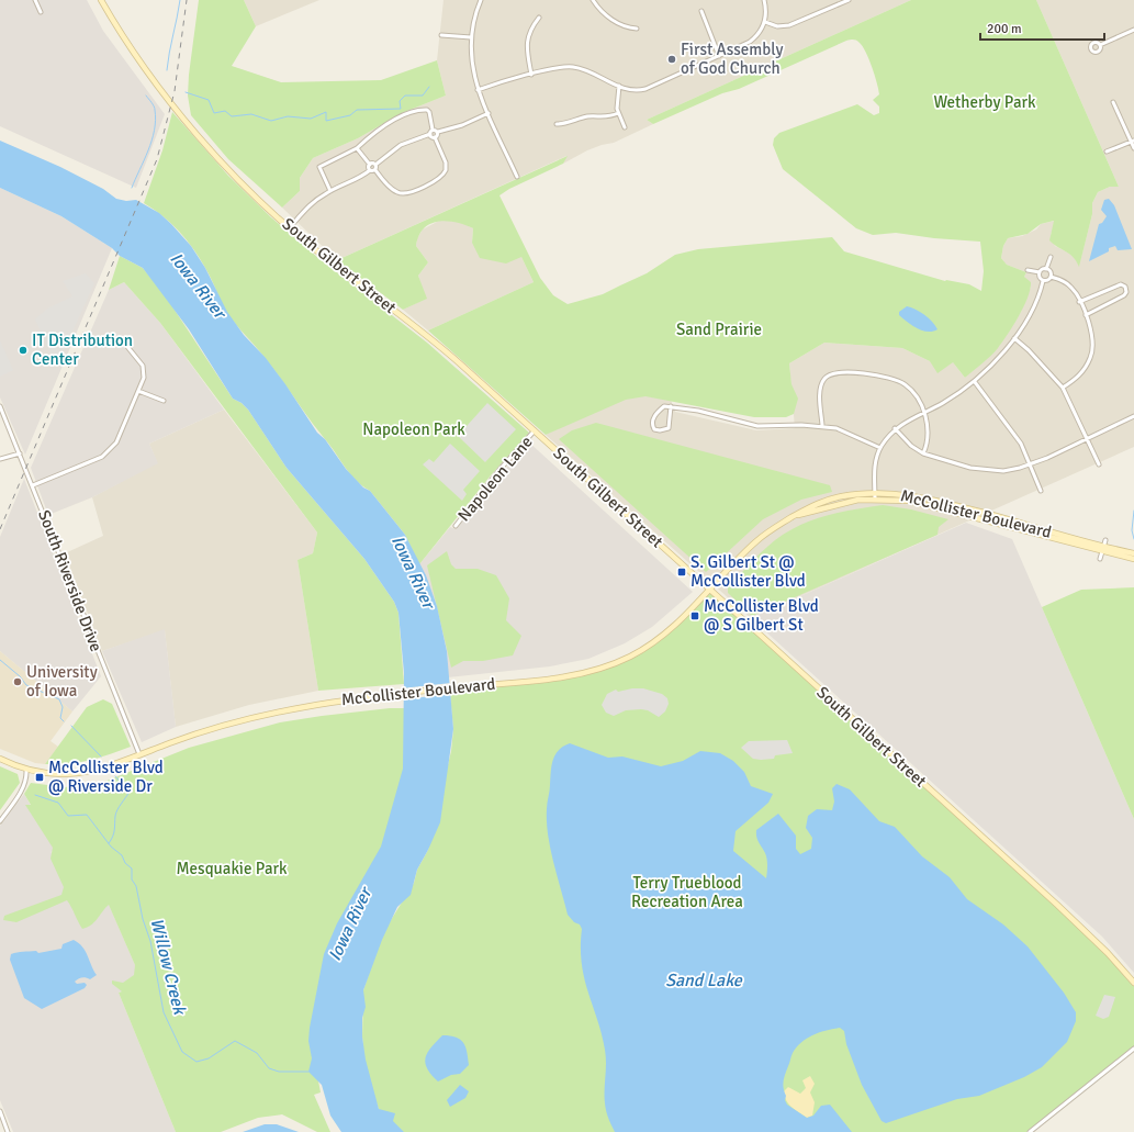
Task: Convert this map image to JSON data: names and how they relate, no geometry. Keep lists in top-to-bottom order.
{
  "streets": {
    "main road": ["South Gilbert Street", "McCollister Boulevard"],
    "street": ["Napoleon Lane", "South Riverside Drive"]
  },
  "crossings": [
    ["South Gilbert Street", "Napoleon Lane"],
    ["South Gilbert Street", "McCollister Boulevard"],
    ["McCollister Boulevard", "South Riverside Drive"]
  ],
  "water": ["Iowa River", "Willow Creek", "Sand Lake"],
  "parks": [
    "Wetherby Park",
    "Sand Prairie",
    "Napoleon Park",
    "Mesquakie Park",
    "Terry Trueblood Recreation Area"
  ],
  "places": {
    "other": ["First Assembly of God Church", "IT Distribution Center", "University of Iowa"],
    "transit": ["S. Gilbert St @ McCollister Blvd", "McCollister Blvd @ S Gilbert St", "McCollister Blvd @ Riverside Dr"]
  },
  "scale_bar": "200 m"
}
